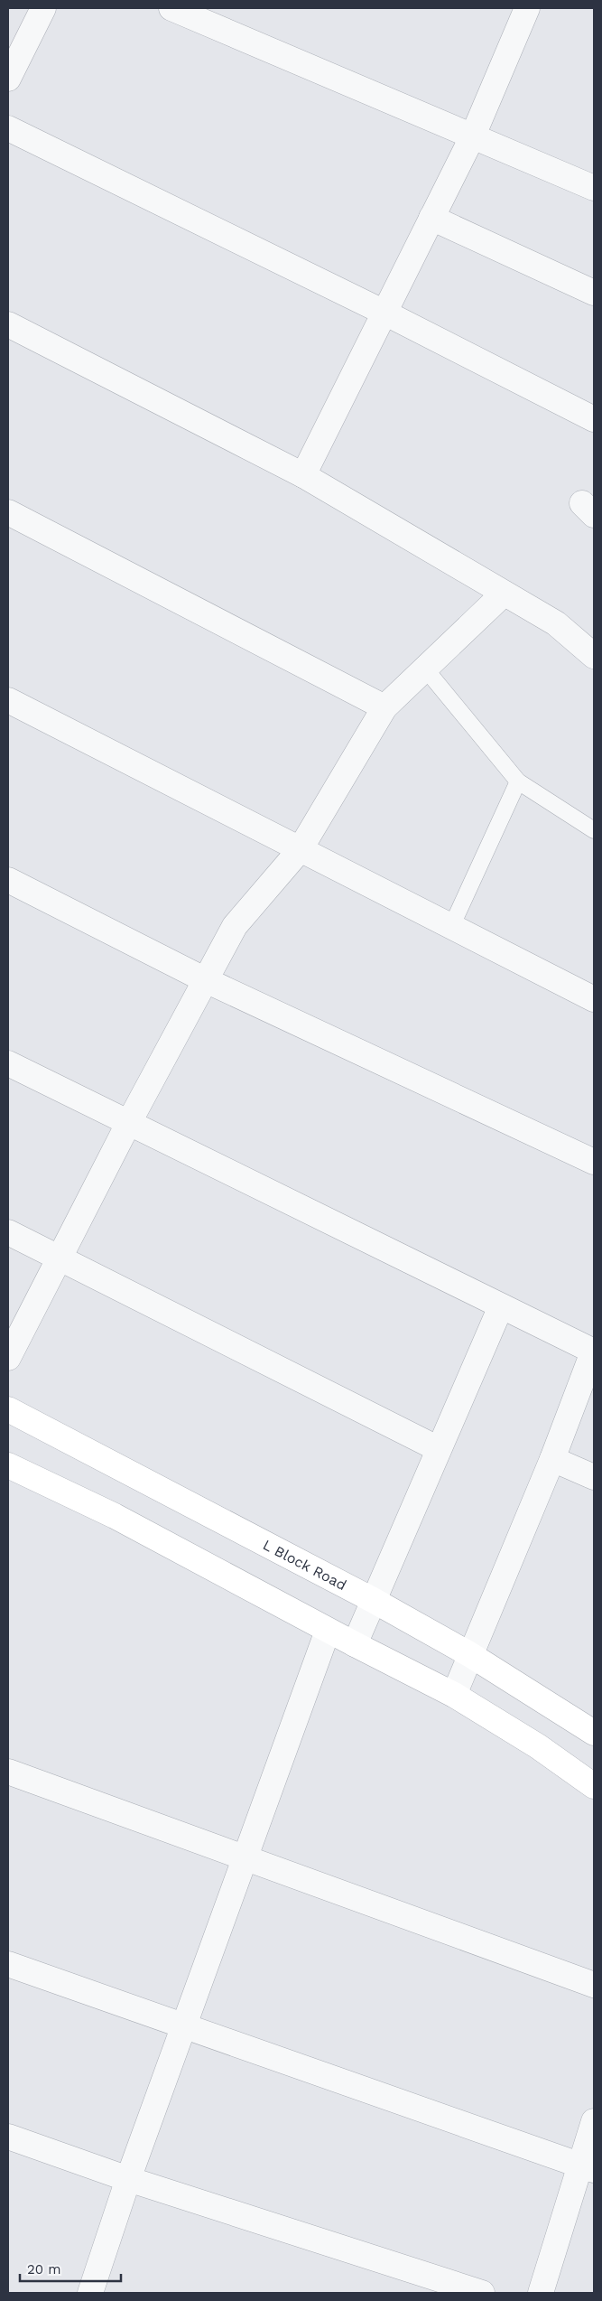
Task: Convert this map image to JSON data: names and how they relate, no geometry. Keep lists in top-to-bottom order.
{
  "streets": {
    "main road": ["L Block Road"]
  },
  "scale_bar": "20 m"
}
